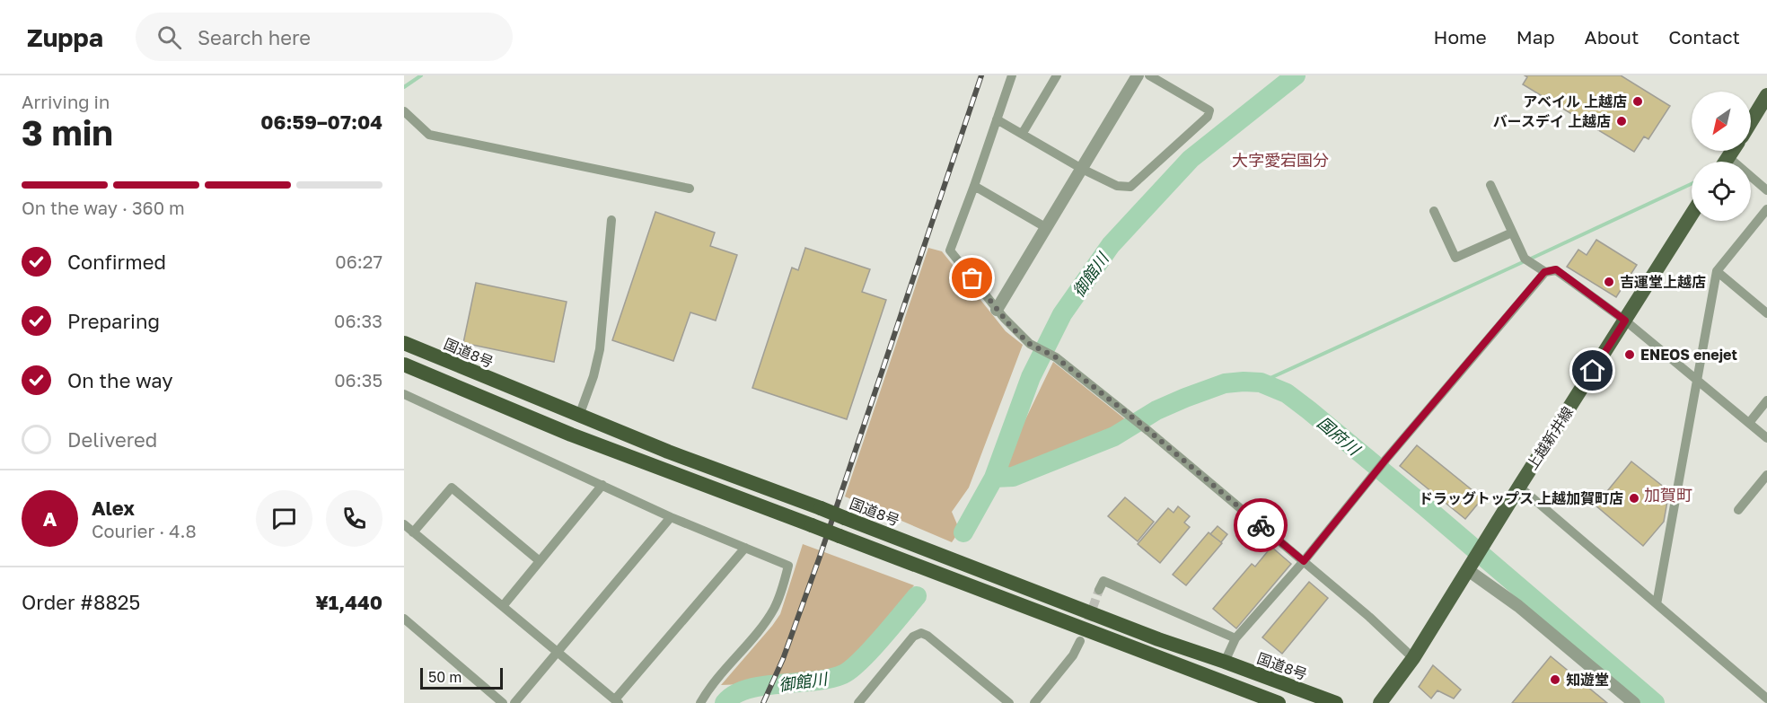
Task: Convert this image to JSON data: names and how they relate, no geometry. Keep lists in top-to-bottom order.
{
  "streets": {
    "highway": ["国道8号"],
    "main road": ["上越新井線"]
  },
  "districts": ["大字愛宕国分", "加賀町"],
  "water": ["御館川", "国府川"],
  "places": [
    "アベイル 上越店",
    "バースデイ 上越店",
    "吉運堂上越店",
    "ENEOS enejet",
    "ドラッグトップス 上越加賀町店",
    "知遊堂"
  ],
  "scale_bar": "50 m",
  "north": "bottom left",
  "page": {
    "header": "Zuppa",
    "search": "Search here",
    "nav": [
      "Home",
      "Map",
      "About",
      "Contact"
    ],
    "heading": ["3 min", "Arriving in", "06:59–07:04"],
    "panel": [
      "Alex",
      "Courier · 4.8",
      "Order #8825",
      "¥1,440"
    ],
    "bar": "On the way · 360 m",
    "list": [
      ["Confirmed", "06:27"],
      ["Preparing", "06:33"],
      ["On the way", "06:35"],
      "Delivered"
    ],
    "round": "A",
    "scale": "50 m"
  }
}
